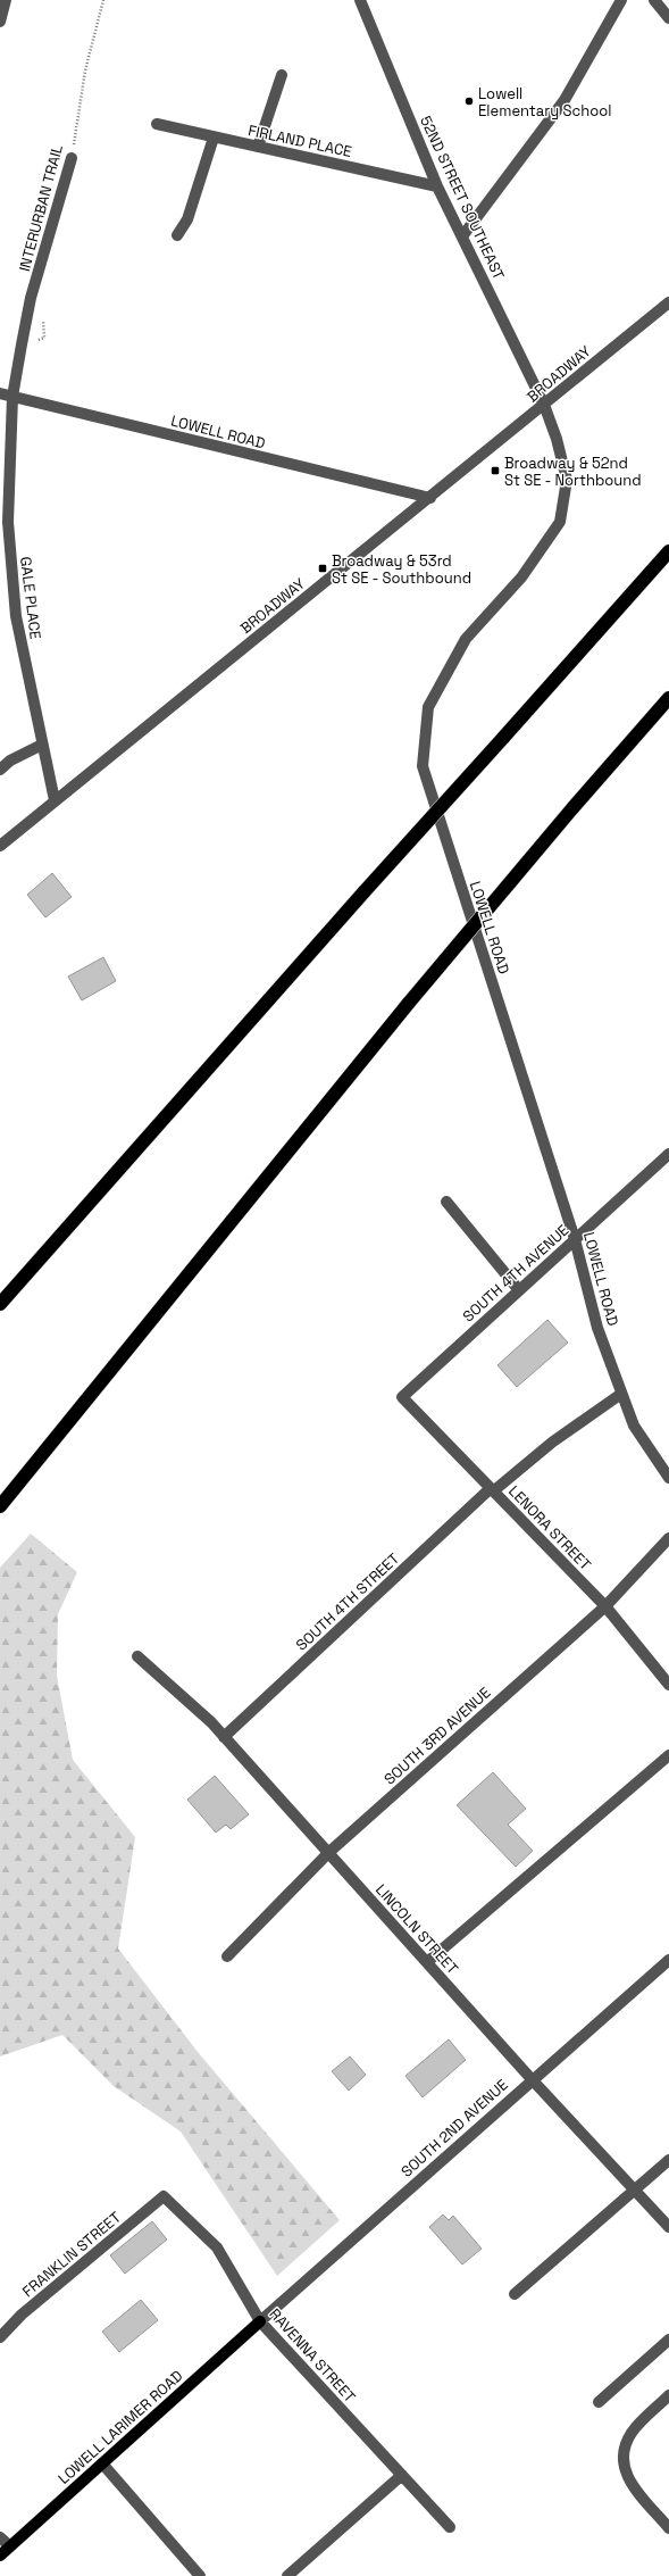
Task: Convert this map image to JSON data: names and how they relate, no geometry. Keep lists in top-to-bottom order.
{
  "streets": {
    "main road": ["LOWELL LARIMER ROAD"],
    "street": [
      "FIRLAND PLACE",
      "52ND STREET SOUTHEAST",
      "INTERURBAN TRAIL",
      "BROADWAY",
      "LOWELL ROAD",
      "GALE PLACE",
      "SOUTH 4TH AVENUE",
      "LENORA STREET",
      "SOUTH 4TH STREET",
      "SOUTH 3RD AVENUE",
      "LINCOLN STREET",
      "SOUTH 2ND AVENUE",
      "FRANKLIN STREET",
      "RAVENNA STREET"
    ]
  },
  "crossings": [
    ["FIRLAND PLACE", "52ND STREET SOUTHEAST"],
    ["52ND STREET SOUTHEAST", "BROADWAY"],
    ["52ND STREET SOUTHEAST", "LOWELL ROAD"],
    ["INTERURBAN TRAIL", "LOWELL ROAD"],
    ["INTERURBAN TRAIL", "GALE PLACE"],
    ["BROADWAY", "LOWELL ROAD"],
    ["BROADWAY", "GALE PLACE"],
    ["LOWELL ROAD", "GALE PLACE"],
    ["LOWELL ROAD", "SOUTH 4TH AVENUE"],
    ["LOWELL ROAD", "SOUTH 4TH STREET"],
    ["SOUTH 4TH AVENUE", "LENORA STREET"],
    ["LENORA STREET", "SOUTH 4TH STREET"],
    ["LENORA STREET", "SOUTH 3RD AVENUE"],
    ["SOUTH 4TH STREET", "LINCOLN STREET"],
    ["SOUTH 3RD AVENUE", "LINCOLN STREET"],
    ["LINCOLN STREET", "SOUTH 2ND AVENUE"],
    ["SOUTH 2ND AVENUE", "RAVENNA STREET"],
    ["SOUTH 2ND AVENUE", "LOWELL LARIMER ROAD"],
    ["FRANKLIN STREET", "RAVENNA STREET"],
    ["RAVENNA STREET", "LOWELL LARIMER ROAD"]
  ],
  "places": {
    "other": ["Lowell Elementary School"],
    "transit": ["Broadway & 52nd St SE - Northbound", "Broadway & 53rd St SE - Southbound"]
  }
}
